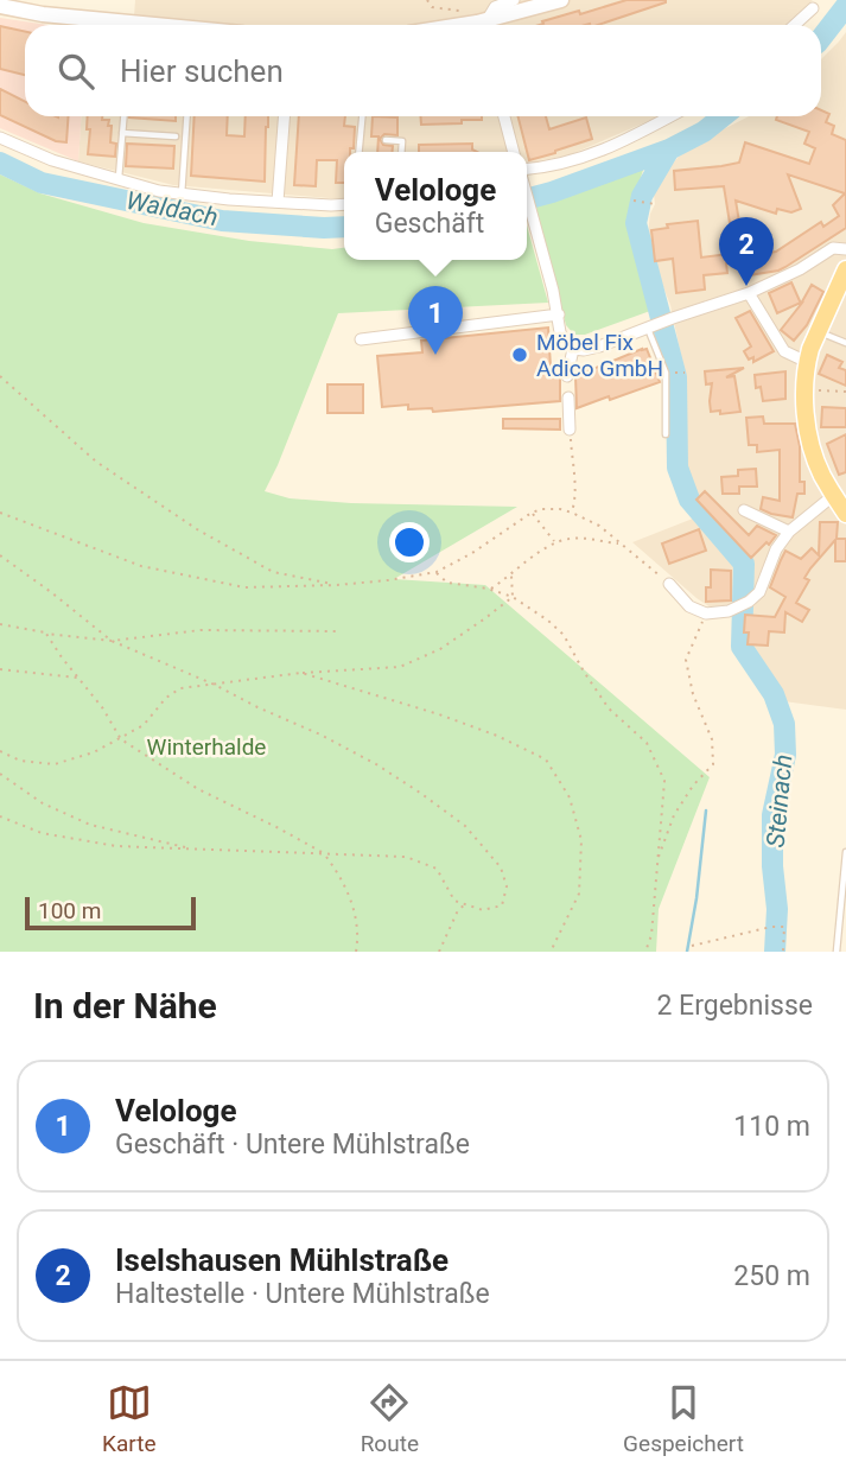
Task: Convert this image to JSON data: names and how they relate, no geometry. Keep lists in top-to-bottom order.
{
  "water": ["Waldach", "Steinach"],
  "parks": ["Winterhalde"],
  "places": ["Möbel Fix Adico GmbH"],
  "scale_bar": "100 m",
  "page": {
    "search": "Hier suchen",
    "popup": ["Velologe", "Geschäft"],
    "pins": ["2", "1"],
    "scale": "100 m",
    "heading": ["In der Nähe", "2 Ergebnisse"],
    "list": [
      {
        "mark": "1",
        "name": "Velologe",
        "note": "Geschäft · Untere Mühlstraße",
        "value": "110 m"
      },
      {
        "mark": "2",
        "name": "Iselshausen Mühlstraße",
        "note": "Haltestelle · Untere Mühlstraße",
        "value": "250 m"
      }
    ],
    "nav": ["Karte", "Route", "Gespeichert"]
  }
}
